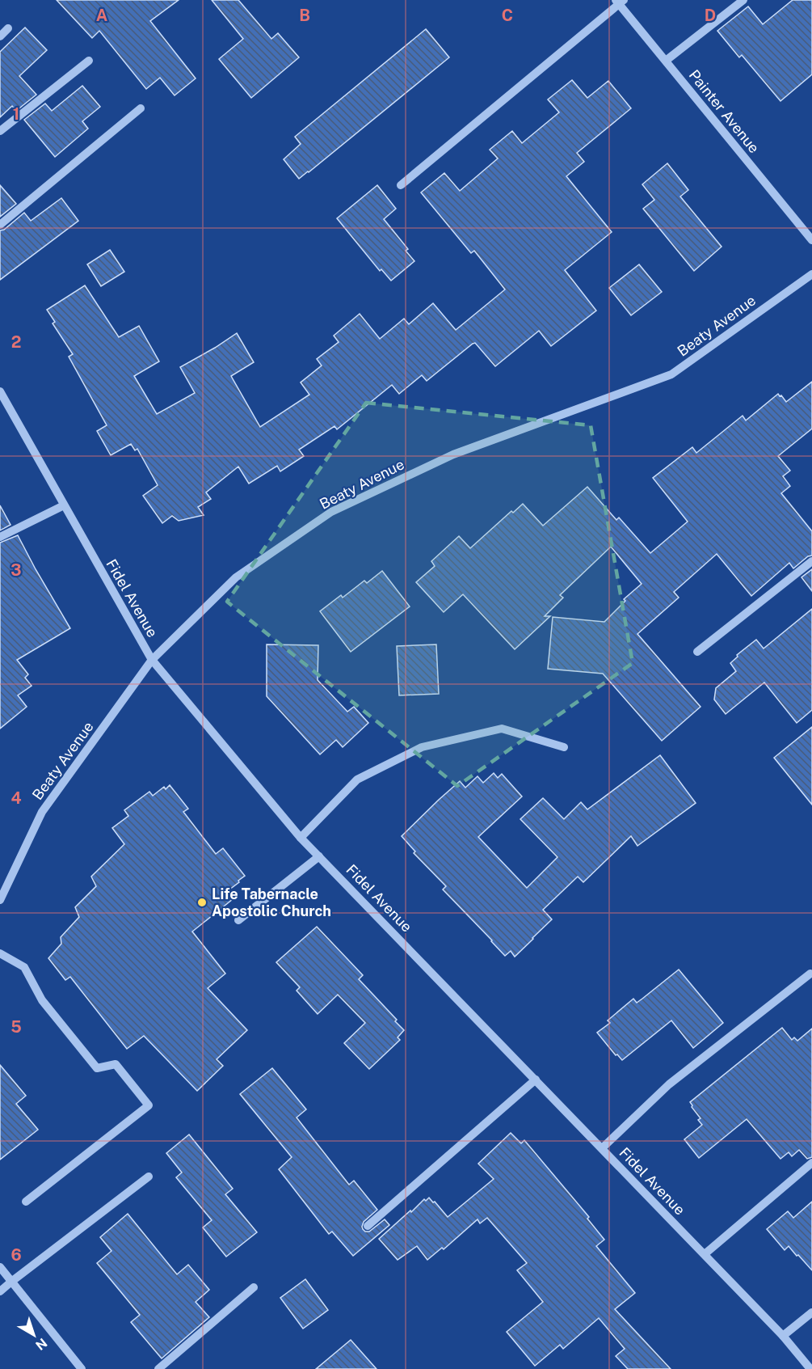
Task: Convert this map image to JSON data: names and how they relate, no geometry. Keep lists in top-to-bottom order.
{
  "streets": {
    "street": ["Painter Avenue", "Beaty Avenue", "Fidel Avenue"]
  },
  "crossings": [
    ["Beaty Avenue", "Fidel Avenue"]
  ],
  "places": ["Life Tabernacle Apostolic Church"],
  "north": "bottom right",
  "grid": {
    "columns": [
      "A",
      "B",
      "C",
      "D"
    ],
    "rows": [
      "1",
      "2",
      "3",
      "4",
      "5",
      "6"
    ]
  }
}
